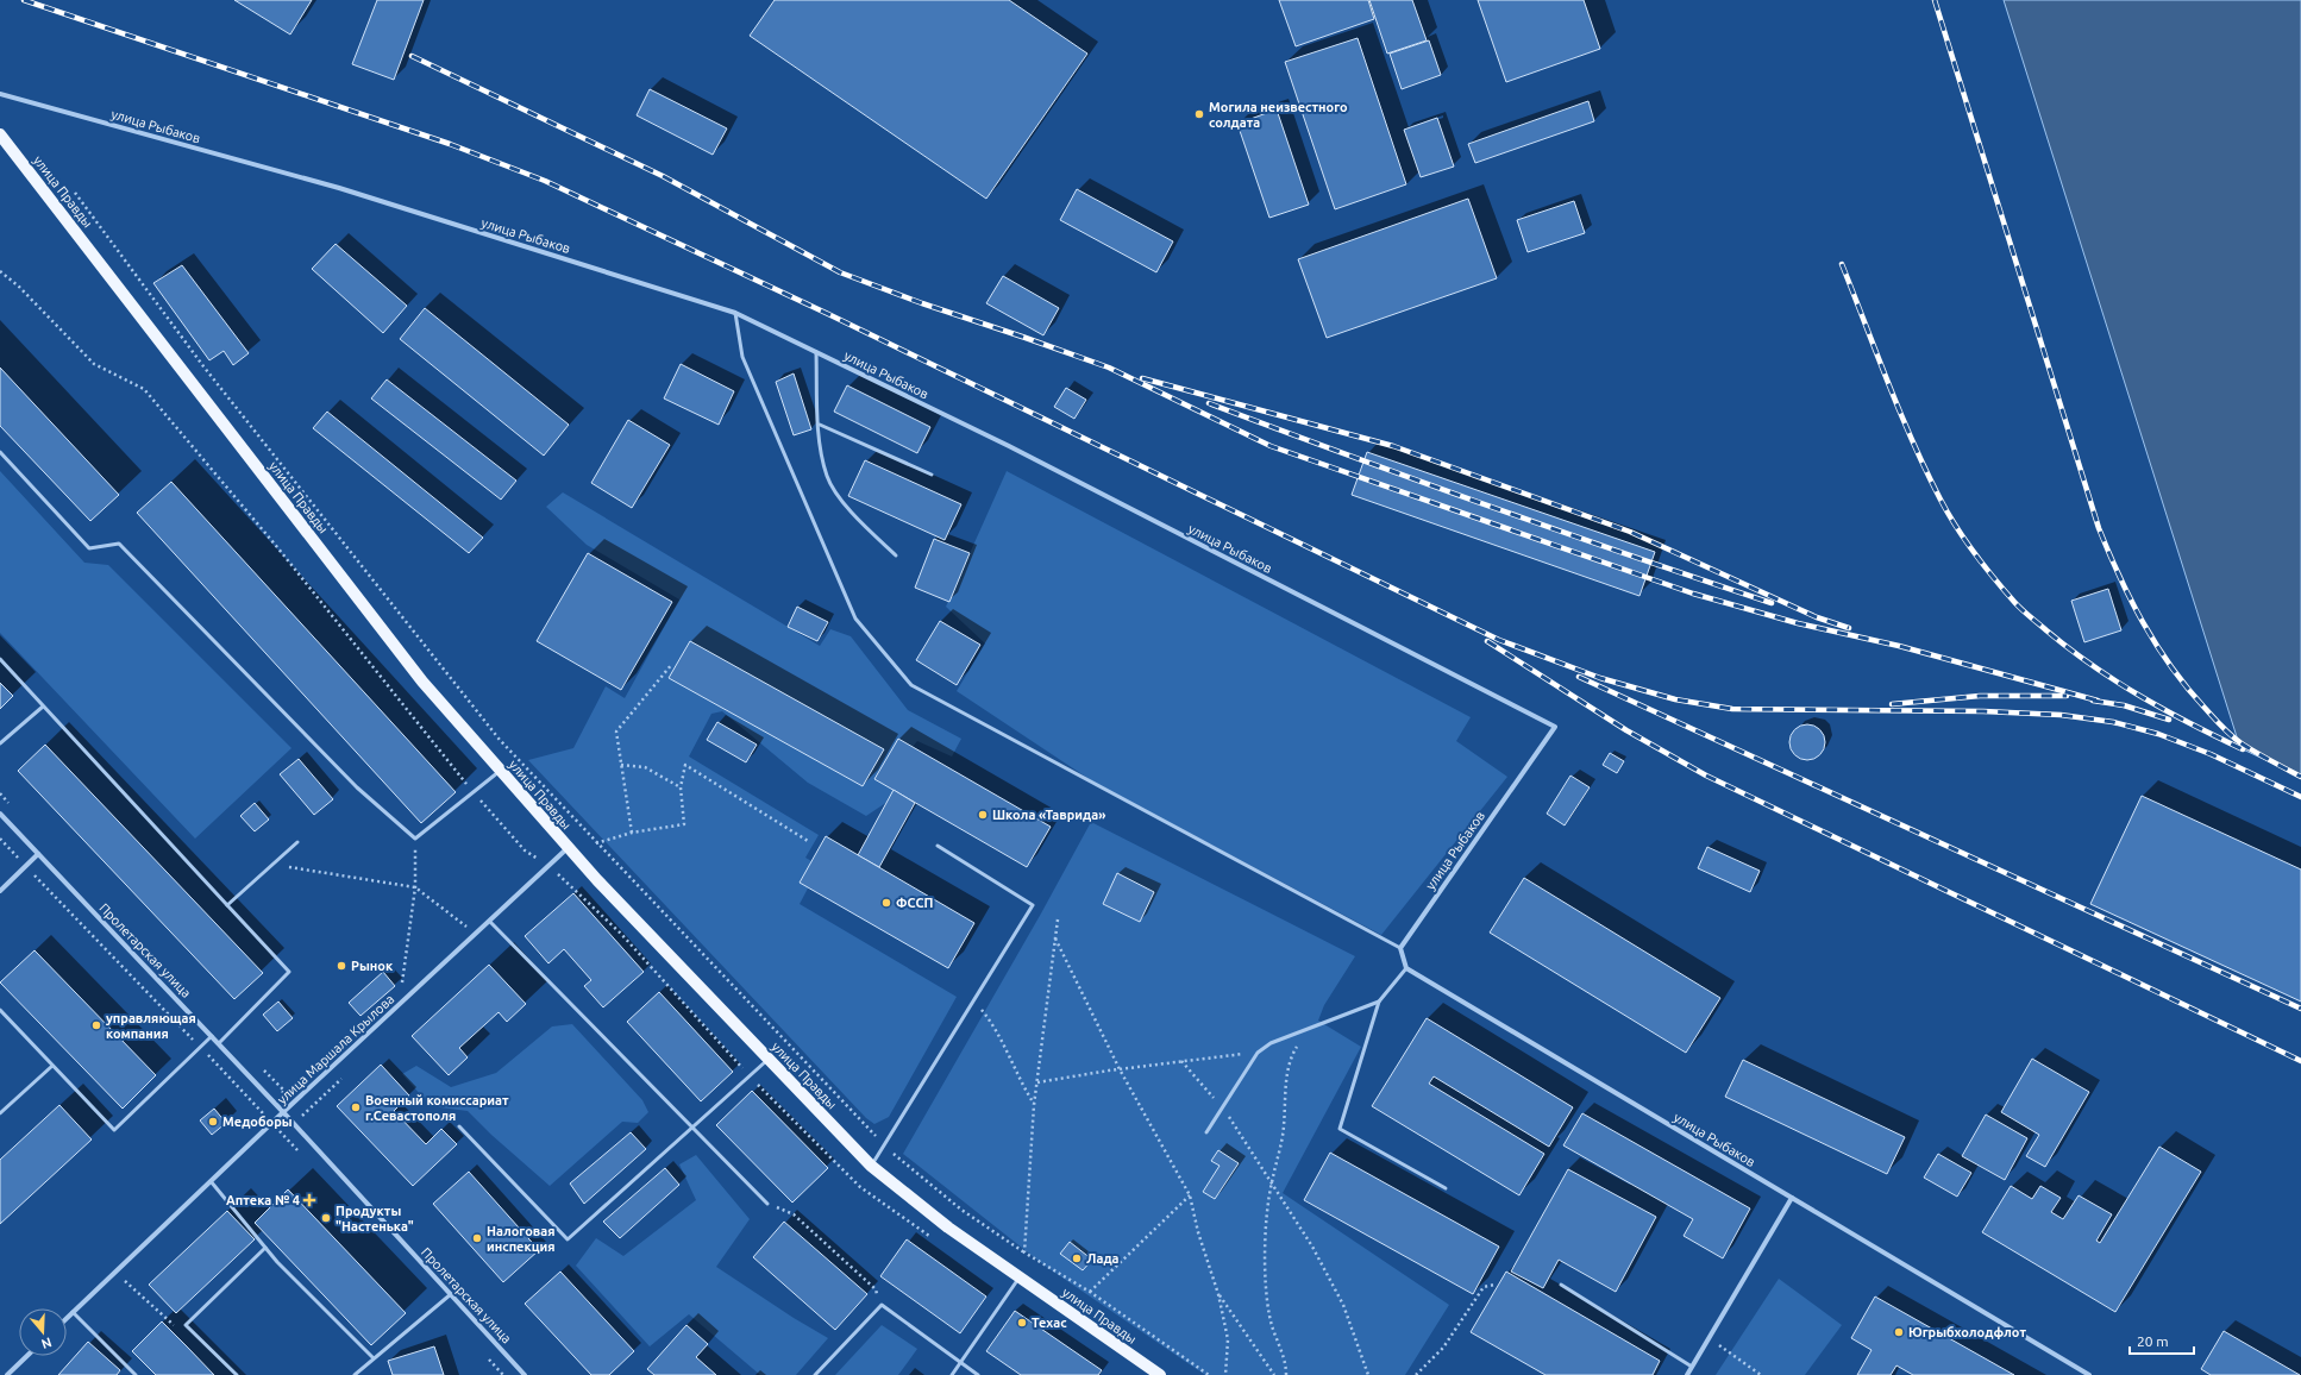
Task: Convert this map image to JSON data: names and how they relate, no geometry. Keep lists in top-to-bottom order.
{
  "streets": {
    "main road": ["улица Правды"],
    "street": ["улица Рыбаков", "Пролетарская улица", "улица Маршала Крылова"]
  },
  "crossings": [
    ["улица Правды", "улица Маршала Крылова"],
    ["Пролетарская улица", "улица Маршала Крылова"]
  ],
  "places": {
    "other": [
      "Могила неизвестного солдата",
      "Школа «Таврида»",
      "ФССП",
      "Рынок",
      "управляющая компания",
      "Военный комиссариат г.Севастополя",
      "Медоборы",
      "Продукты \"Настенька\"",
      "Налоговая инспекция",
      "Лада",
      "Техас",
      "Югрыбхолодфлот"
    ],
    "health": ["Аптека № 4"]
  },
  "scale_bar": "20 m",
  "north": "bottom"
}
